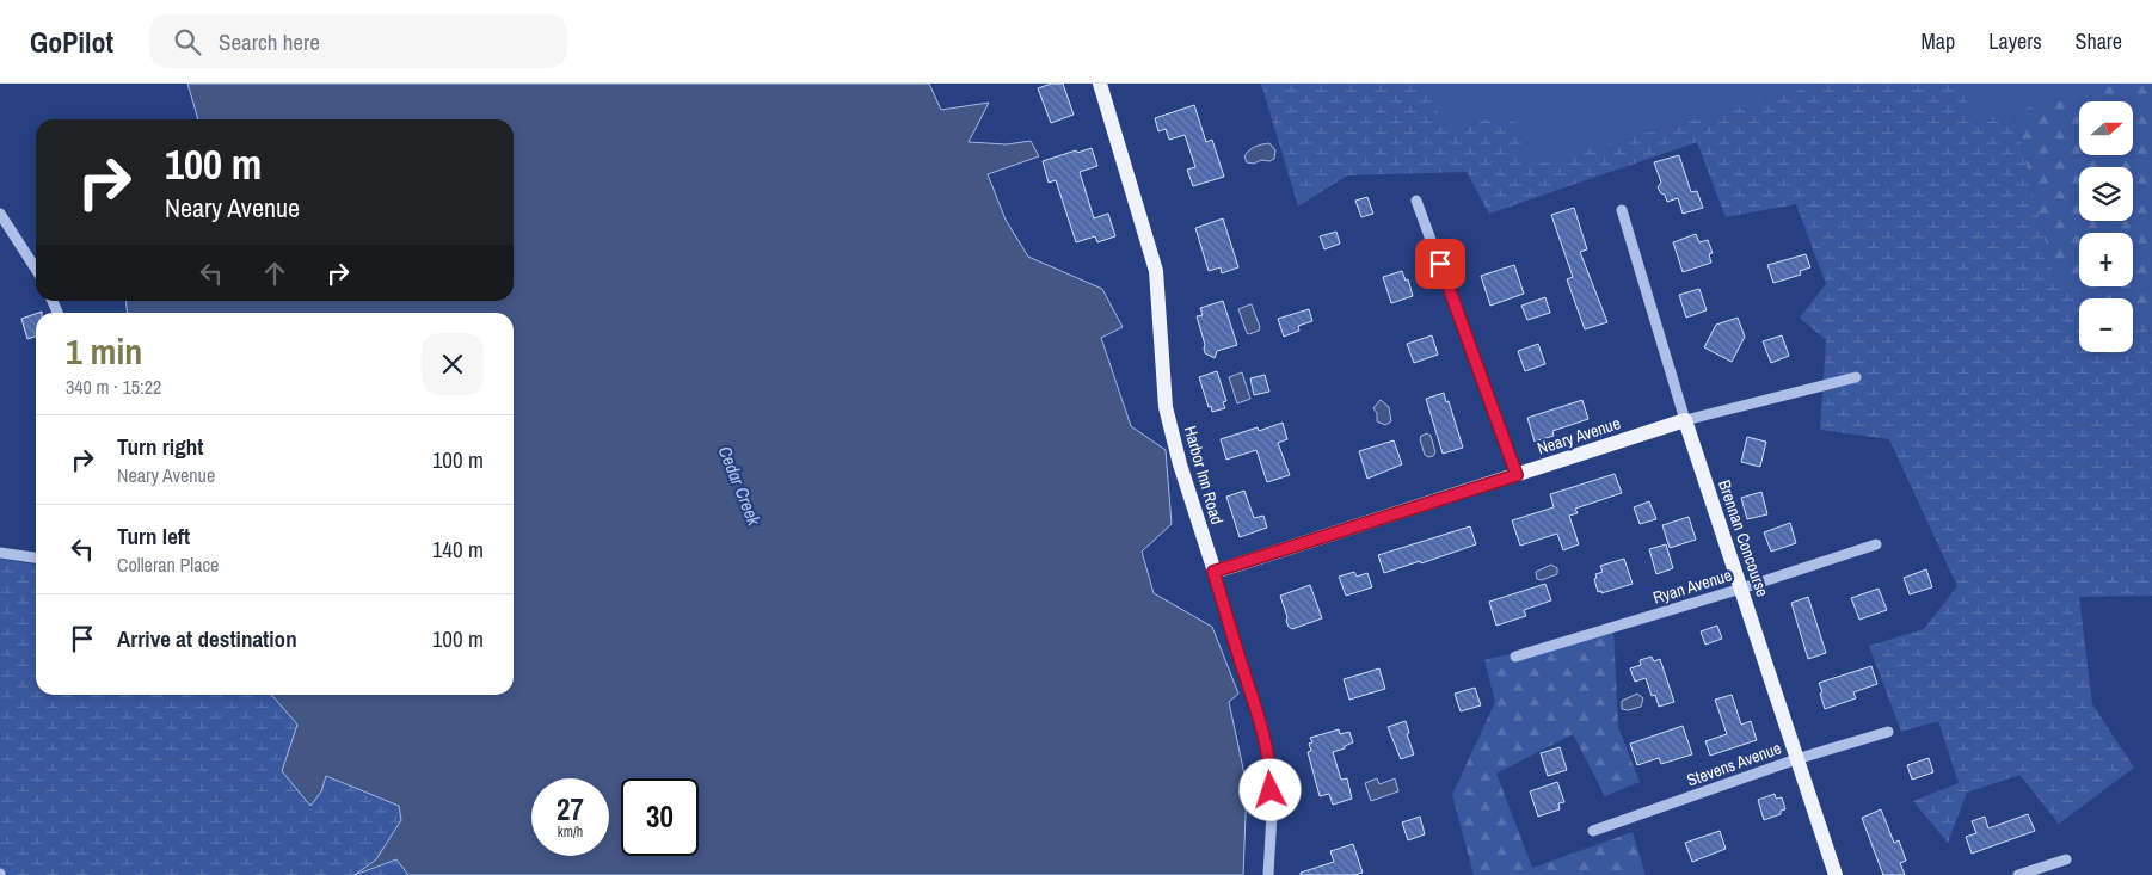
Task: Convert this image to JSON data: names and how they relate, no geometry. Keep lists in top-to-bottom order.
{
  "streets": {
    "main road": ["Neary Avenue", "Harbor Inn Road", "Brennan Concourse"],
    "street": ["Ryan Avenue", "Stevens Avenue"]
  },
  "crossings": [
    ["Neary Avenue", "Harbor Inn Road"],
    ["Neary Avenue", "Brennan Concourse"],
    ["Brennan Concourse", "Ryan Avenue"],
    ["Brennan Concourse", "Stevens Avenue"]
  ],
  "water": ["Cedar Creek"],
  "north": "right",
  "page": {
    "header": "GoPilot",
    "search": "Search here",
    "nav": ["Map", "Layers", "Share"],
    "map_buttons": ["+", "−"],
    "turn": ["100 m", "Neary Avenue"],
    "heading": ["1 min", "340 m · 15:22"],
    "list": [
      {
        "name": "Turn right",
        "note": "Neary Avenue",
        "value": "100 m"
      },
      {
        "name": "Turn left",
        "note": "Colleran Place",
        "value": "140 m"
      },
      {
        "name": "Arrive at destination",
        "value": "100 m"
      }
    ],
    "speed": "27 km/h",
    "limit": "30"
  }
}
